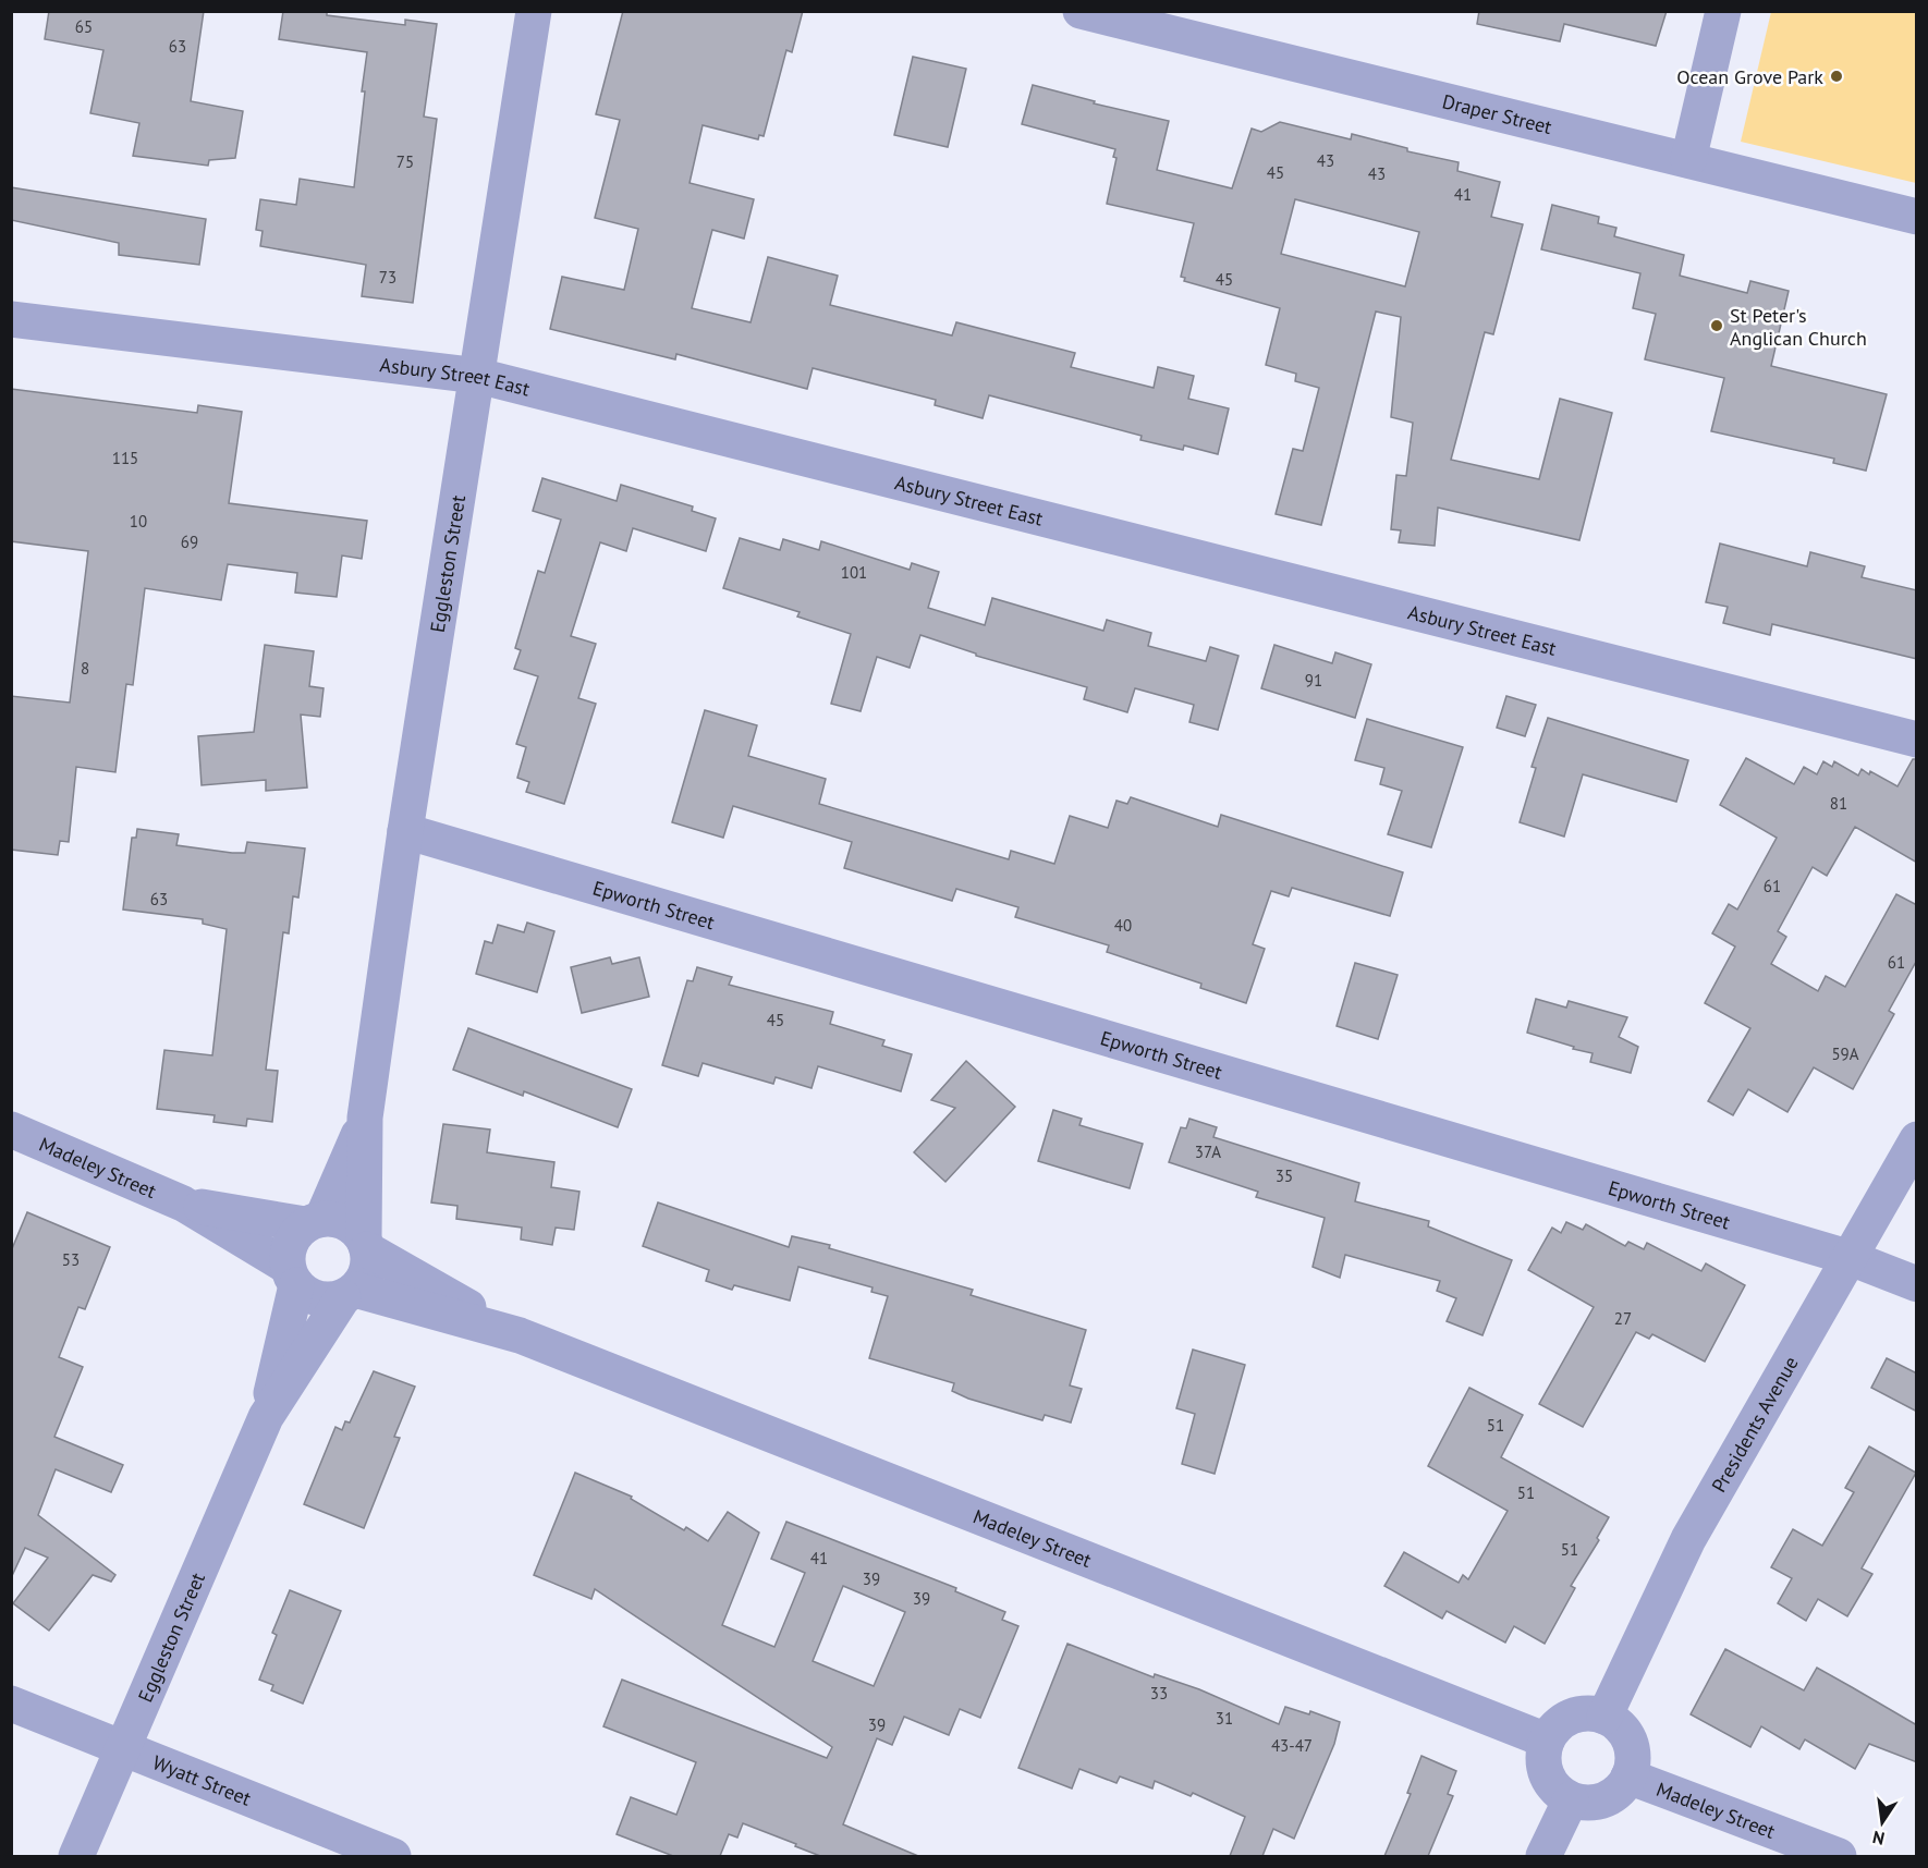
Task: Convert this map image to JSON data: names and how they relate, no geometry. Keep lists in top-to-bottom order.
{
  "streets": {
    "street": [
      "Draper Street",
      "Asbury Street East",
      "Eggleston Street",
      "Epworth Street",
      "Madeley Street",
      "Presidents Avenue",
      "Wyatt Street"
    ]
  },
  "crossings": [
    ["Asbury Street East", "Eggleston Street"],
    ["Eggleston Street", "Epworth Street"],
    ["Eggleston Street", "Madeley Street"],
    ["Eggleston Street", "Wyatt Street"],
    ["Epworth Street", "Presidents Avenue"],
    ["Madeley Street", "Presidents Avenue"]
  ],
  "places": ["Ocean Grove Park", "St Peter's Anglican Church"],
  "house_numbers": [
    "65",
    "63",
    "43",
    "75",
    "45",
    "43",
    "41",
    "73",
    "45",
    "115",
    "10",
    "69",
    "101",
    "8",
    "91",
    "81",
    "61",
    "63",
    "40",
    "61",
    "45",
    "59A",
    "37A",
    "35",
    "53",
    "27",
    "51",
    "51",
    "51",
    "41",
    "39",
    "39",
    "33",
    "31",
    "39",
    "43-47"
  ],
  "north": "bottom"
}
